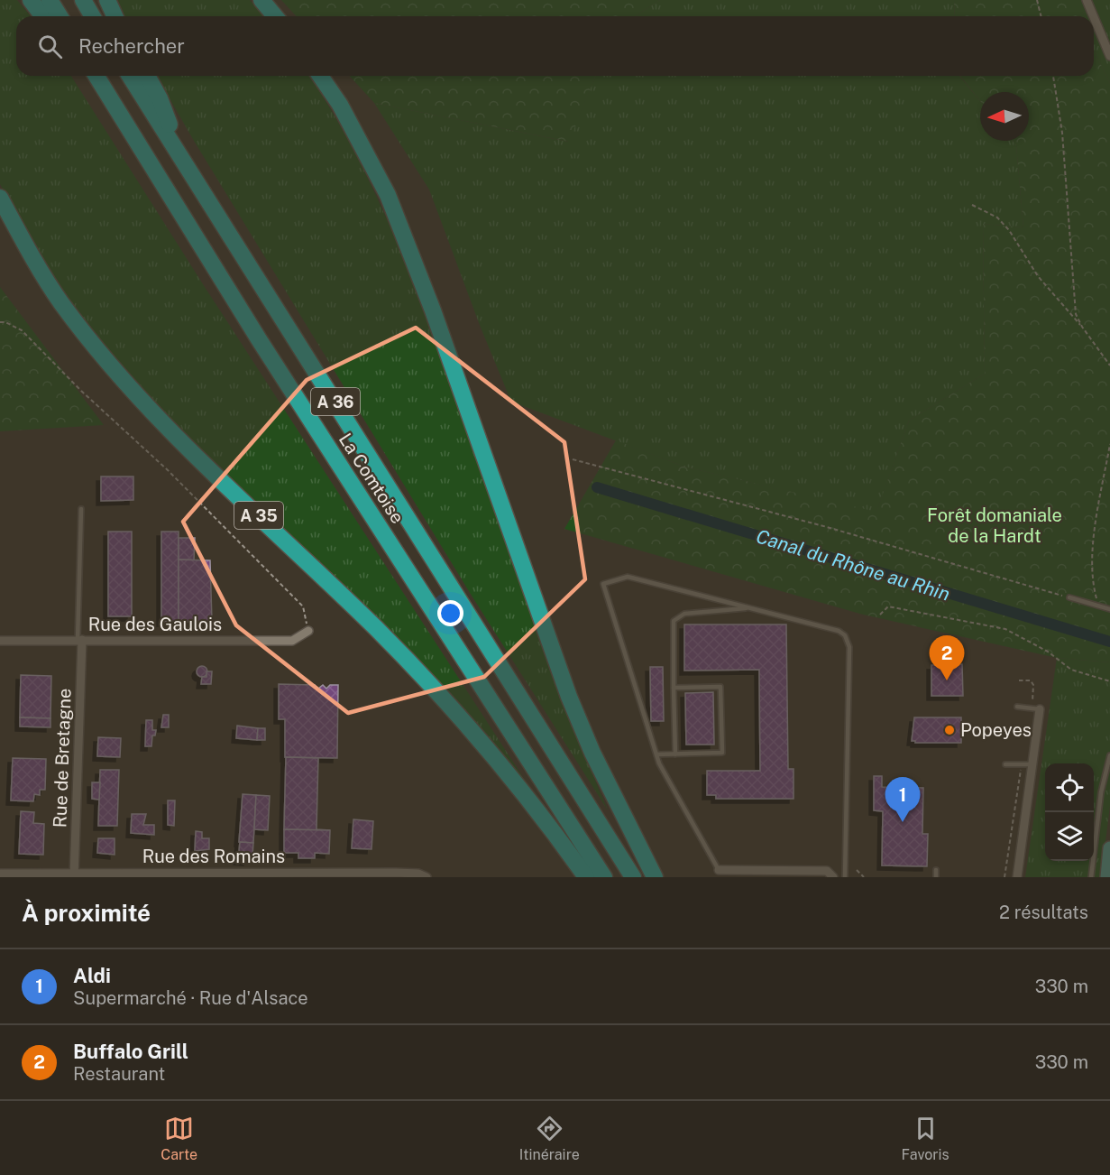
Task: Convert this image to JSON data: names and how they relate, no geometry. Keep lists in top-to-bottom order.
{
  "streets": {
    "highway": ["A 36", "La Comtoise", "A 35"],
    "street": ["Rue des Gaulois", "Rue de Bretagne", "Rue des Romains"]
  },
  "crossings": [
    ["Rue des Gaulois", "Rue de Bretagne"],
    ["Rue de Bretagne", "Rue des Romains"]
  ],
  "water": ["Canal du Rhône au Rhin"],
  "parks": ["Forêt domaniale de la Hardt"],
  "places": ["Popeyes"],
  "north": "left",
  "page": {
    "search": "Rechercher",
    "pins": ["2", "1"],
    "heading": ["À proximité", "2 résultats"],
    "list": [
      {
        "mark": "1",
        "name": "Aldi",
        "note": "Supermarché · Rue d'Alsace",
        "value": "330 m"
      },
      {
        "mark": "2",
        "name": "Buffalo Grill",
        "note": "Restaurant",
        "value": "330 m"
      }
    ],
    "nav": ["Carte", "Itinéraire", "Favoris"]
  }
}
